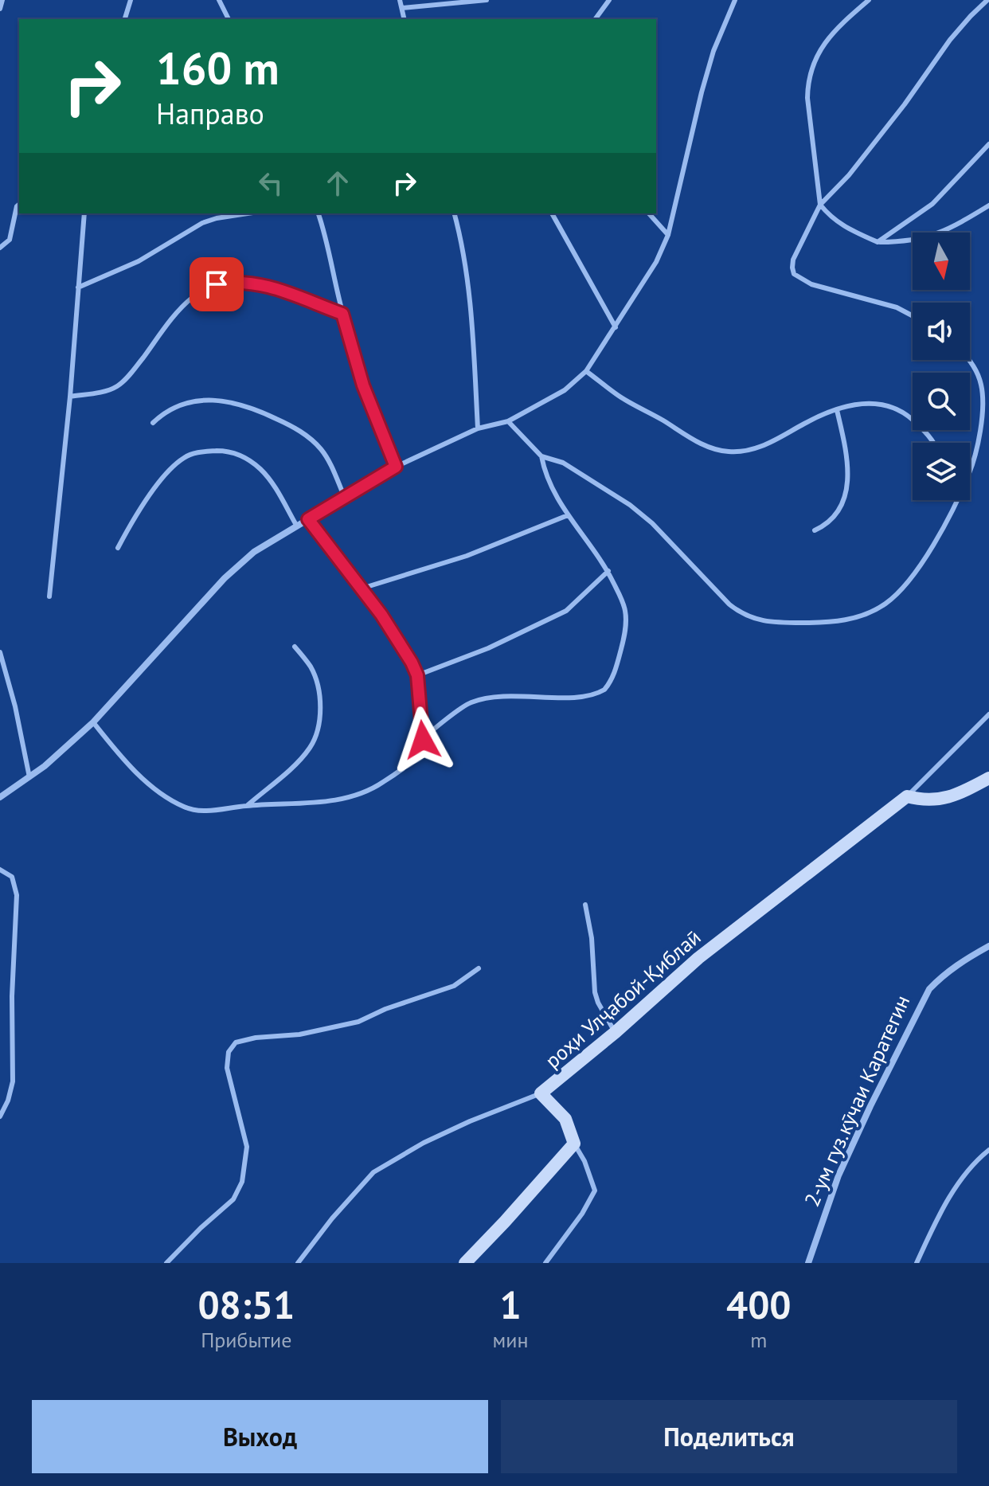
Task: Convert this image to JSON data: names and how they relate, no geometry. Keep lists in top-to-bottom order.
{
  "streets": {
    "street": ["роҳи Улҷабой-Қиблаӣ", "2-ум гуз.кӯчаи Каратегин"]
  },
  "north": "bottom",
  "page": {
    "turn": ["160 m", "Направо"],
    "eta": [
      "08:51",
      "Прибытие",
      "1",
      "мин",
      "400",
      "m"
    ],
    "buttons": ["Выход", "Поделиться"]
  }
}
